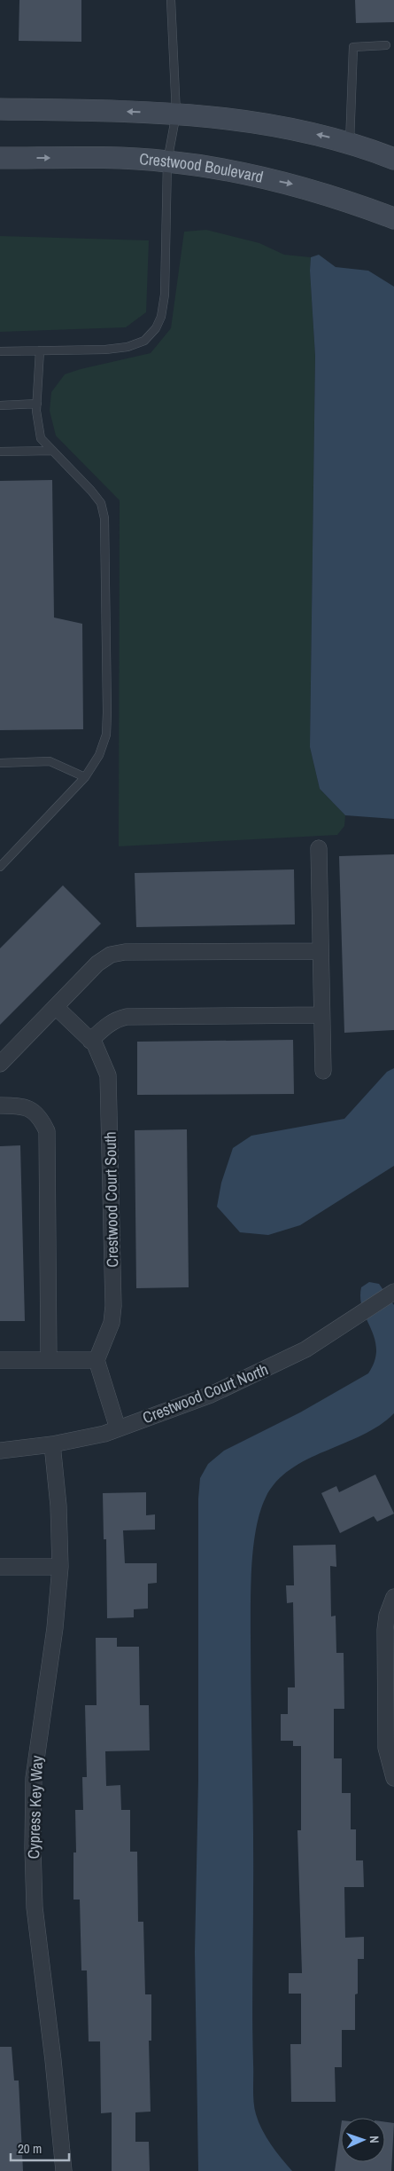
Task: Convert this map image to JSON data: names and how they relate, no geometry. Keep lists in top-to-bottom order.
{
  "streets": {
    "main road": ["Crestwood Boulevard"],
    "street": ["Crestwood Court South", "Crestwood Court North", "Cypress Key Way"]
  },
  "crossings": [
    ["Crestwood Court North", "Cypress Key Way"]
  ],
  "scale_bar": "20 m",
  "north": "right"
}
